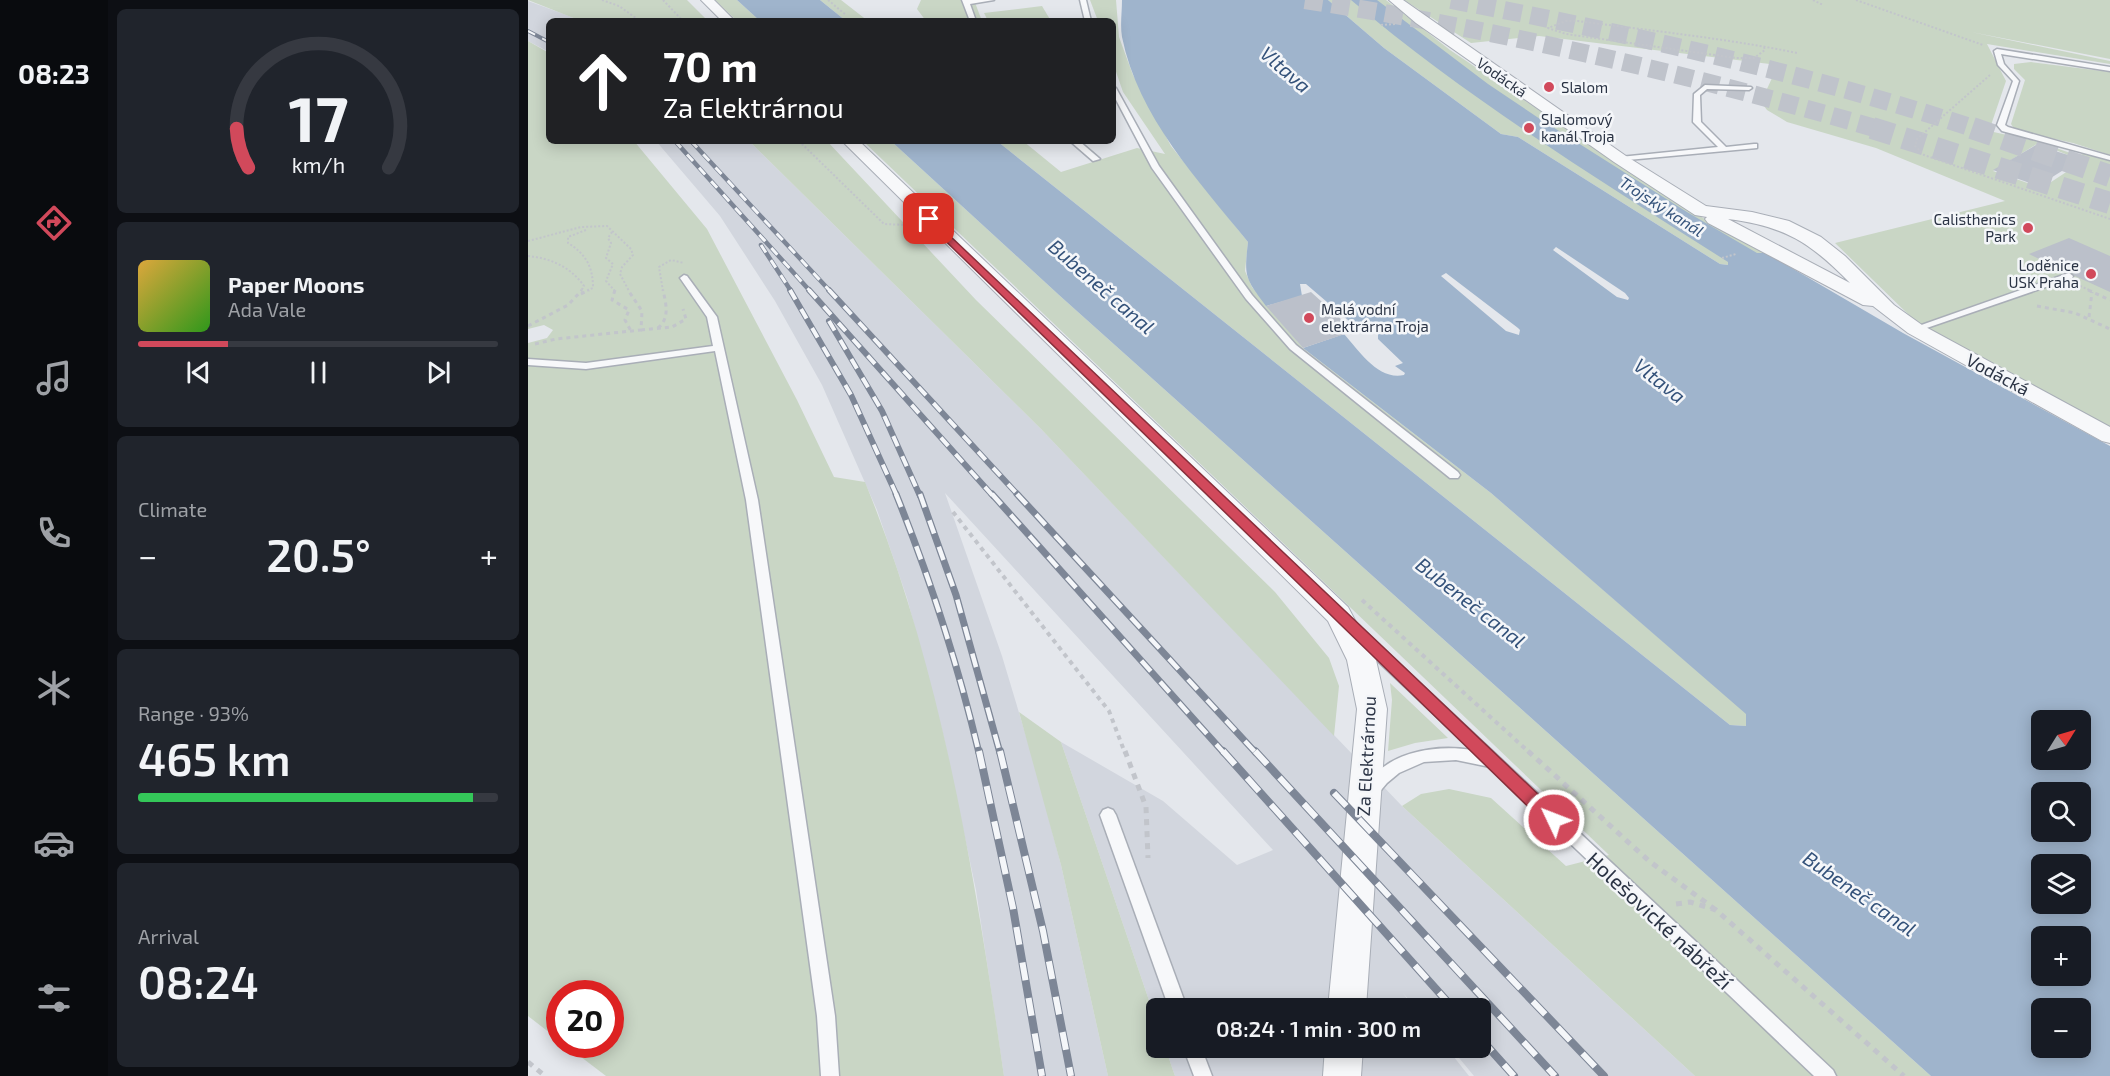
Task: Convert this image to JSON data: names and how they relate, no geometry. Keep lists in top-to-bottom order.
{
  "streets": {
    "street": ["Vodácká", "Za Elektrárnou"],
    "lane": ["Holešovické nábřeží"]
  },
  "crossings": [
    ["Za Elektrárnou", "Holešovické nábřeží"]
  ],
  "water": ["Vltava", "Trojský kanál", "Bubeneč canal"],
  "places": [
    "Slalom",
    "Slalomový kanál Troja",
    "Calisthenics Park",
    "Loděnice USK Praha",
    "Malá vodní elektrárna Troja"
  ],
  "north": "top right",
  "page": {
    "tabs": "08:23",
    "turn": ["70 m", "Za Elektrárnou"],
    "song": ["Paper Moons", "Ada Vale"],
    "tile": [
      "Climate",
      ["Range · 93%", "465 km"],
      ["Arrival", "08:24"]
    ],
    "heat": ["−", "20.5°", "+"],
    "map_buttons": ["+", "−"],
    "limit": "20",
    "trip": "08:24 · 1 min · 300 m",
    "gauge": ["17", "km/h"]
  }
}
